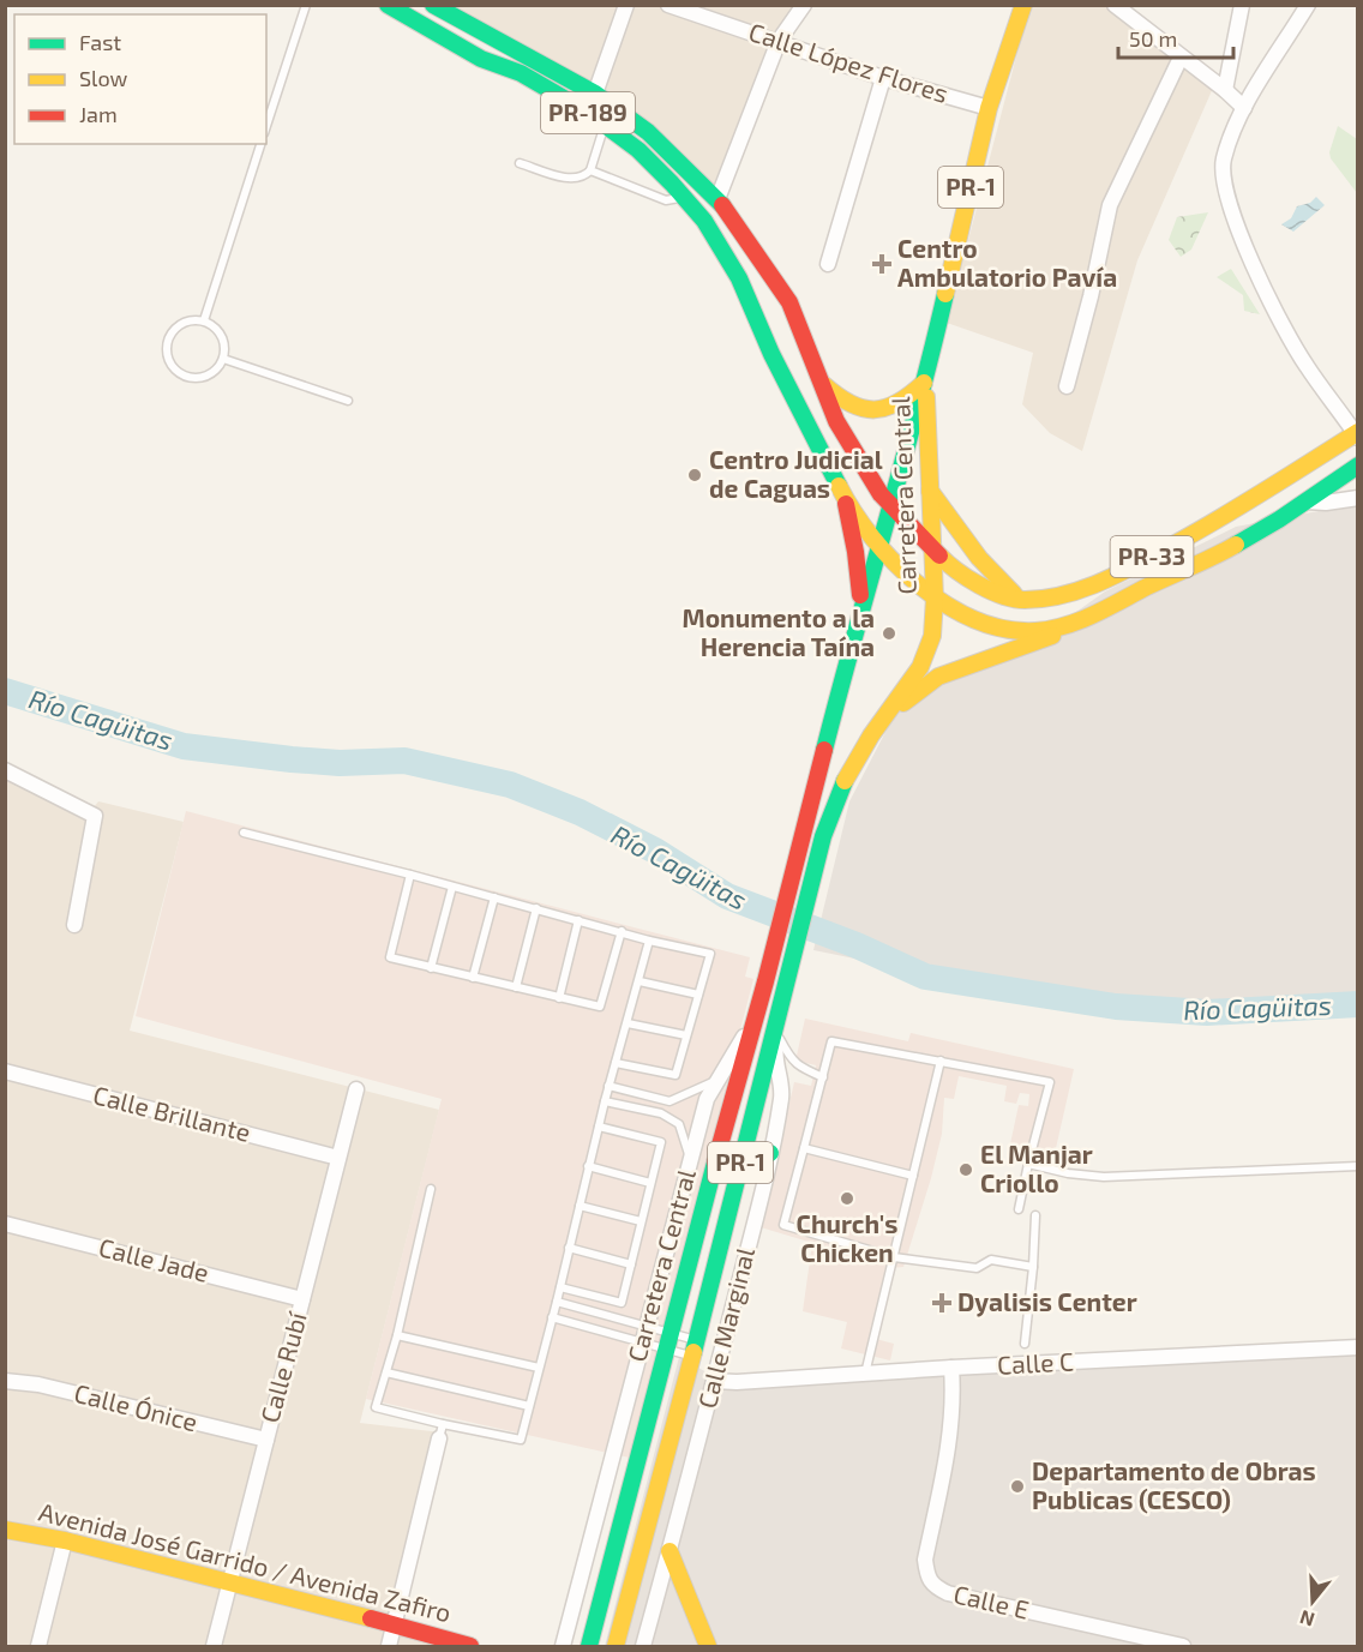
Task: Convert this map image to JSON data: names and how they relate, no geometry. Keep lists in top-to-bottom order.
{
  "streets": {
    "main road": [
      "PR-189",
      "PR-1",
      "Carretera Central",
      "PR-33",
      "Avenida José Garrido / Avenida Zafiro"
    ],
    "street": [
      "Calle López Flores",
      "Calle Brillante",
      "Calle Jade",
      "Calle Marginal",
      "Calle C",
      "Calle Rubí",
      "Calle Ónice",
      "Calle E"
    ]
  },
  "crossings": [
    ["Calle López Flores", "PR-1"],
    ["PR-189", "Carretera Central"],
    ["PR-189", "PR-33"],
    ["PR-1", "Carretera Central"],
    ["Carretera Central", "PR-33"],
    ["Carretera Central", "Calle Marginal"],
    ["Calle Brillante", "Calle Rubí"],
    ["Calle Jade", "Calle Rubí"],
    ["Calle Marginal", "Calle C"],
    ["Calle C", "Calle E"],
    ["Calle Rubí", "Calle Ónice"],
    ["Calle Rubí", "Avenida José Garrido / Avenida Zafiro"]
  ],
  "water": ["Río Cagüitas"],
  "places": {
    "health": ["Centro Ambulatorio Pavía", "Dyalisis Center"],
    "other": [
      "Centro Judicial de Caguas",
      "Monumento a la Herencia Taína",
      "El Manjar Criollo",
      "Church's Chicken",
      "Departamento de Obras Publicas (CESCO)"
    ]
  },
  "legend": ["Fast", "Slow", "Jam"],
  "scale_bar": "50 m",
  "north": "bottom"
}
